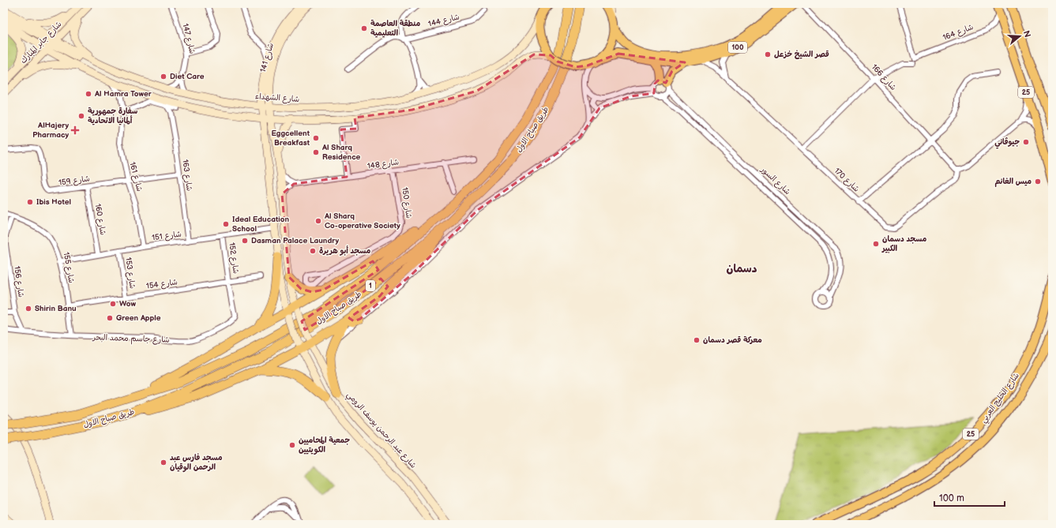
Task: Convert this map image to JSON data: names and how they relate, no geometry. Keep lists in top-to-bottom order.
{
  "streets": {
    "highway": ["طريق صباح الاول", "1"],
    "main road": [
      "شارع جابر المبارك",
      "100",
      "شارع 141",
      "25",
      "شارع الشهداء",
      "شارع الخليج العربي",
      "شارع عبد الرحمن يوسف الرومي"
    ],
    "street": [
      "شارع 144",
      "شارع 164",
      "شارع 147",
      "شارع 166",
      "شارع 148",
      "شارع 163",
      "شارع 161",
      "شارع 170",
      "شارع 159",
      "شارع السور",
      "شارع 150",
      "شارع 160",
      "شارع 151",
      "شارع 152",
      "شارع 155",
      "شارع 153",
      "شارع 156",
      "شارع 154",
      "شارع جاسم محمد البحر"
    ]
  },
  "crossings": [
    ["شارع 164", "شارع 166"],
    ["شارع 164", "25"],
    ["شارع 147", "شارع الشهداء"],
    ["شارع جابر المبارك", "شارع الشهداء"],
    ["100", "شارع الشهداء"],
    ["100", "شارع 170"],
    ["شارع 141", "شارع الشهداء"],
    ["شارع 166", "شارع 170"],
    ["25", "شارع 170"],
    ["شارع 148", "شارع 150"],
    ["شارع 163", "شارع 159"],
    ["شارع 163", "شارع 151"],
    ["شارع 161", "شارع 159"],
    ["شارع 161", "شارع 151"],
    ["شارع 159", "شارع 160"],
    ["شارع 160", "شارع 151"],
    ["شارع 151", "شارع 152"],
    ["شارع 151", "شارع 155"],
    ["شارع 151", "شارع 153"],
    ["شارع 152", "شارع 154"],
    ["شارع 152", "شارع جاسم محمد البحر"],
    ["شارع 155", "شارع 156"],
    ["شارع 155", "شارع 154"],
    ["شارع 155", "شارع جاسم محمد البحر"],
    ["شارع 153", "شارع 154"],
    ["شارع 156", "شارع جاسم محمد البحر"],
    ["شارع 154", "شارع جاسم محمد البحر"]
  ],
  "districts": ["دسمان"],
  "places": {
    "other": [
      "منطقة العاصمة التعليمية",
      "قصر الشيخ خزعل",
      "Diet Care",
      "Al Hamra Tower",
      "سفارة جمهورية ألمانيا الاتحادية",
      "Eggcellent Breakfast",
      "جيوڤاني",
      "Al Sharq Residence",
      "ميس الغانم",
      "Ibis Hotel",
      "Al Sharq Co-operative Society",
      "Ideal Education School",
      "Dasman Palace Laundry",
      "مسجد دسمان الكبير",
      "مسجد أبو هريرة",
      "Wow",
      "Shirin Banu",
      "Green Apple",
      "معركة قصر دسمان",
      "جمعية المحاميين الكويتيين",
      "مسجد فارس عبد الرحمن الوقيان"
    ],
    "health": ["AlHajery Pharmacy"]
  },
  "scale_bar": "100 m",
  "north": "right"
}
